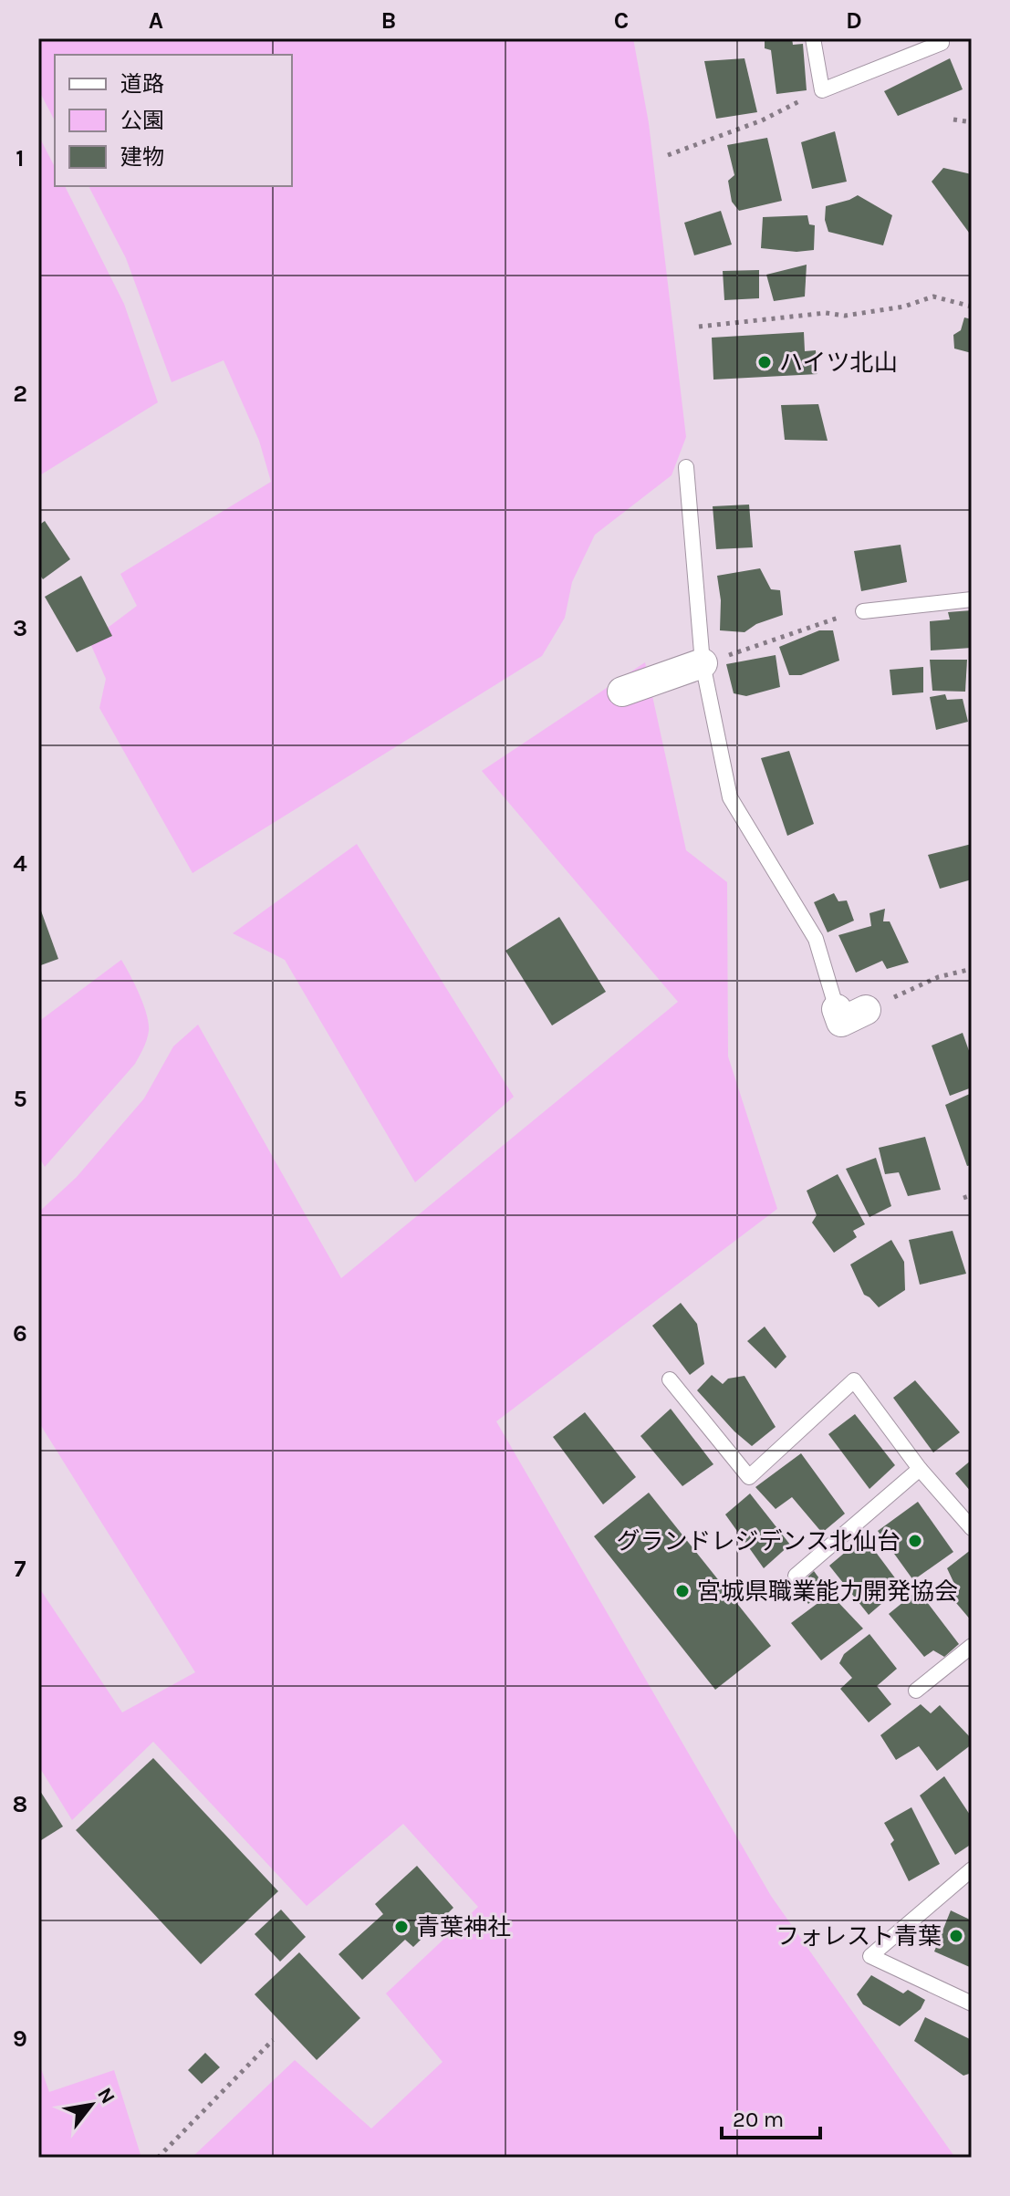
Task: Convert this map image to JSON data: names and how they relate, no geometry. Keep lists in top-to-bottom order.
{
  "places": [
    "ハイツ北山",
    "グランドレジデンス北仙台",
    "宮城県職業能力開発協会",
    "青葉神社",
    "フォレスト青葉"
  ],
  "legend": ["道路", "公園", "建物"],
  "scale_bar": "20 m",
  "north": "top right",
  "grid": {
    "columns": [
      "A",
      "B",
      "C",
      "D"
    ],
    "rows": [
      "1",
      "2",
      "3",
      "4",
      "5",
      "6",
      "7",
      "8",
      "9"
    ]
  }
}
